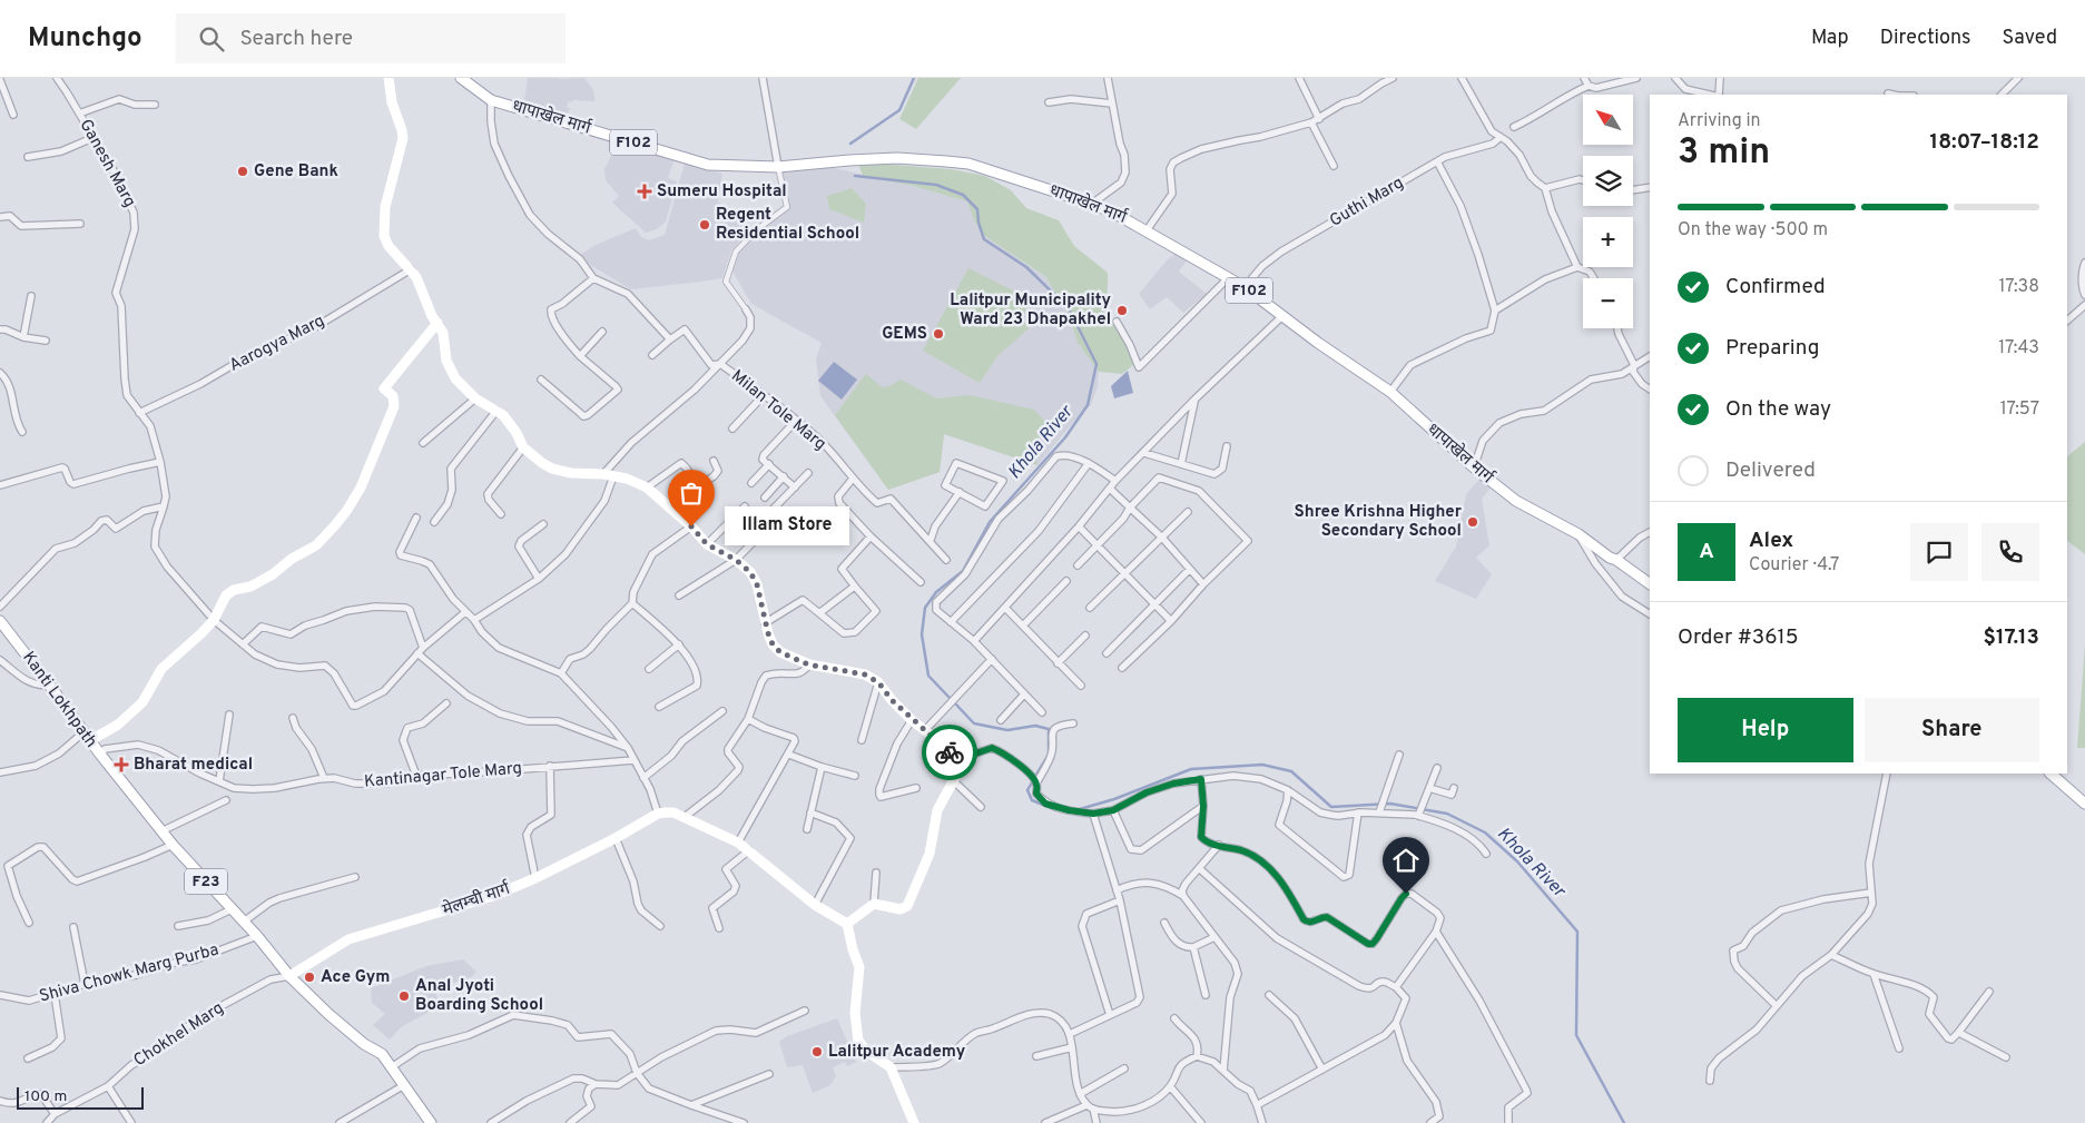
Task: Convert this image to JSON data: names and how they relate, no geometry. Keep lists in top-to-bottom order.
{
  "streets": {
    "main road": [
      "धापाखेल मार्ग",
      "F102",
      "Kanti Lokhpath",
      "F23",
      "मेलम्ची मार्ग"
    ],
    "street": [
      "Ganesh Marg",
      "Guthi Marg",
      "Aarogya Marg",
      "Milan Tole Marg",
      "Kantinagar Tole Marg",
      "Shiva Chowk Marg Purba",
      "Chokhel Marg"
    ]
  },
  "crossings": [
    ["धापाखेल मार्ग", "Guthi Marg"],
    ["Ganesh Marg", "Aarogya Marg"],
    ["Kanti Lokhpath", "Kantinagar Tole Marg"],
    ["Kanti Lokhpath", "मेलम्ची मार्ग"],
    ["Kanti Lokhpath", "Shiva Chowk Marg Purba"],
    ["Kanti Lokhpath", "Chokhel Marg"],
    ["मेलम्ची मार्ग", "Chokhel Marg"]
  ],
  "water": ["Khola River"],
  "places": {
    "other": [
      "Gene Bank",
      "Regent Residential School",
      "Lalitpur Municipality Ward 23 Dhapakhel",
      "GEMS",
      "Shree Krishna Higher Secondary School",
      "Illam Store",
      "Ace Gym",
      "Anal Jyoti Boarding School",
      "Lalitpur Academy"
    ],
    "health": ["Sumeru Hospital", "Bharat medical"]
  },
  "scale_bar": "100 m",
  "north": "top left",
  "page": {
    "header": "Munchgo",
    "search": "Search here",
    "nav": ["Map", "Directions", "Saved"],
    "map_buttons": ["+", "−"],
    "heading": ["3 min", "Arriving in", "18:07–18:12"],
    "panel": [
      "Alex",
      "Courier · 4.7",
      "Order #3615",
      "$17.13"
    ],
    "bar": "On the way · 500 m",
    "list": [
      ["Confirmed", "17:38"],
      ["Preparing", "17:43"],
      ["On the way", "17:57"],
      "Delivered"
    ],
    "bubble": "Illam Store",
    "round": "A",
    "buttons": ["Help", "Share"],
    "scale": "100 m"
  }
}
